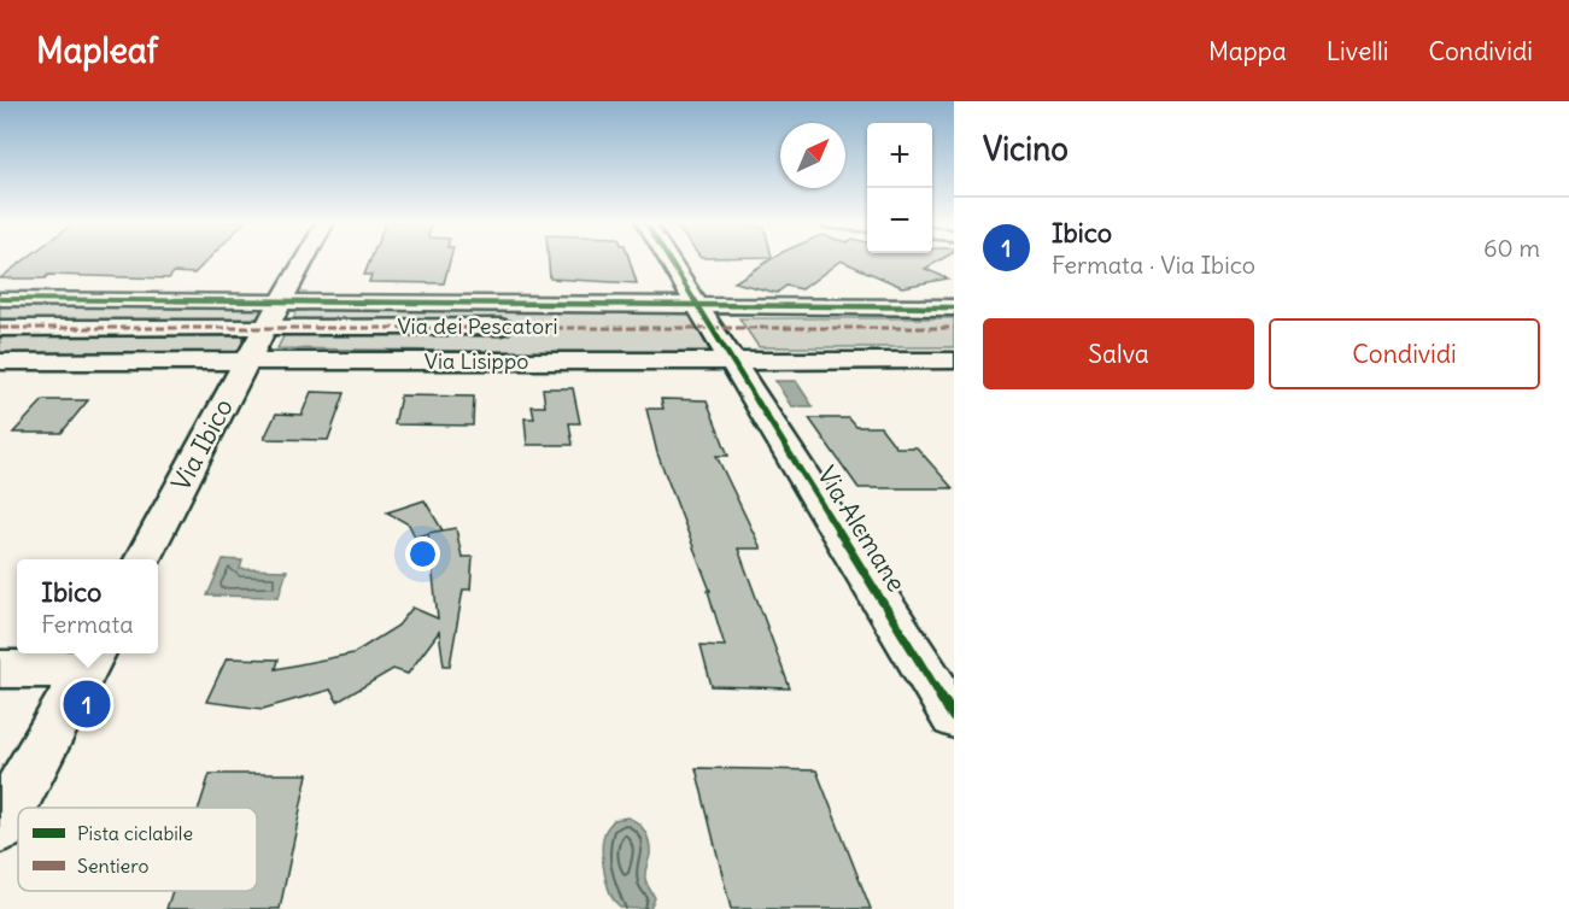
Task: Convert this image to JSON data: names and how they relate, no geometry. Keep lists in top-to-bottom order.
{
  "streets": {
    "street": [
      "Via dei Pescatori",
      "Via Lisippo",
      "Via Ibico",
      "Via Alcmane"
    ]
  },
  "crossings": [
    ["Via dei Pescatori", "Via Ibico"],
    ["Via dei Pescatori", "Via Alcmane"],
    ["Via Lisippo", "Via Ibico"],
    ["Via Lisippo", "Via Alcmane"]
  ],
  "legend": ["Pista ciclabile", "Sentiero"],
  "north": "top right",
  "page": {
    "header": "Mapleaf",
    "nav": ["Mappa", "Livelli", "Condividi"],
    "heading": "Vicino",
    "map_buttons": ["+", "−"],
    "list": [
      {
        "mark": "1",
        "name": "Ibico",
        "note": "Fermata · Via Ibico",
        "value": "60 m"
      }
    ],
    "buttons": ["Salva", "Condividi"],
    "popup": ["Ibico", "Fermata"],
    "pins": "1"
  }
}
